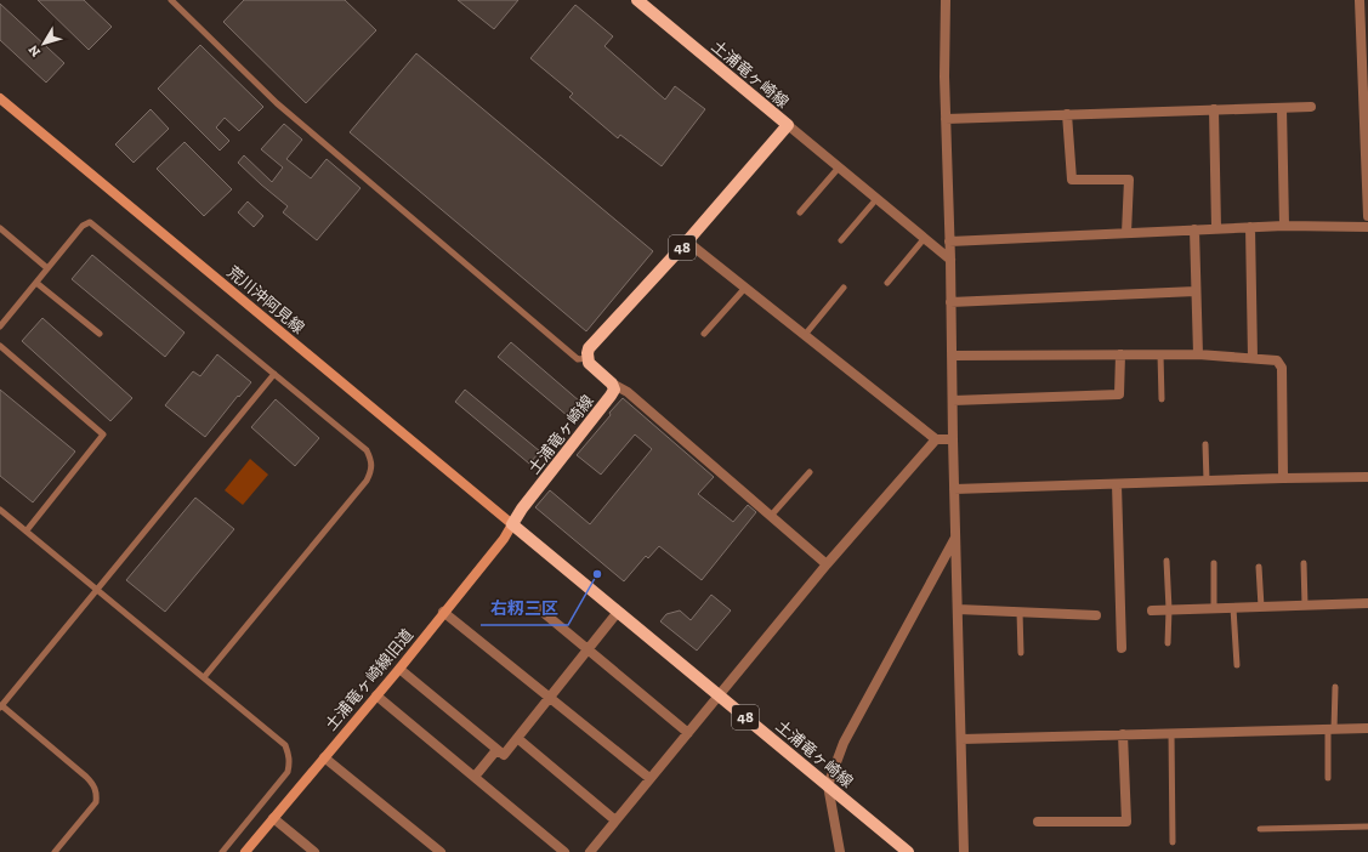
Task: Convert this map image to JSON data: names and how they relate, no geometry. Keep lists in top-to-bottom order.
{
  "streets": {
    "main road": [
      "土浦竜ヶ崎線",
      "48",
      "荒川沖阿見線",
      "土浦竜ヶ崎線旧道"
    ]
  },
  "crossings": [
    ["土浦竜ヶ崎線", "荒川沖阿見線"],
    ["土浦竜ヶ崎線", "土浦竜ヶ崎線旧道"],
    ["荒川沖阿見線", "土浦竜ヶ崎線旧道"]
  ],
  "places": ["右籾三区"],
  "north": "bottom left"
}
